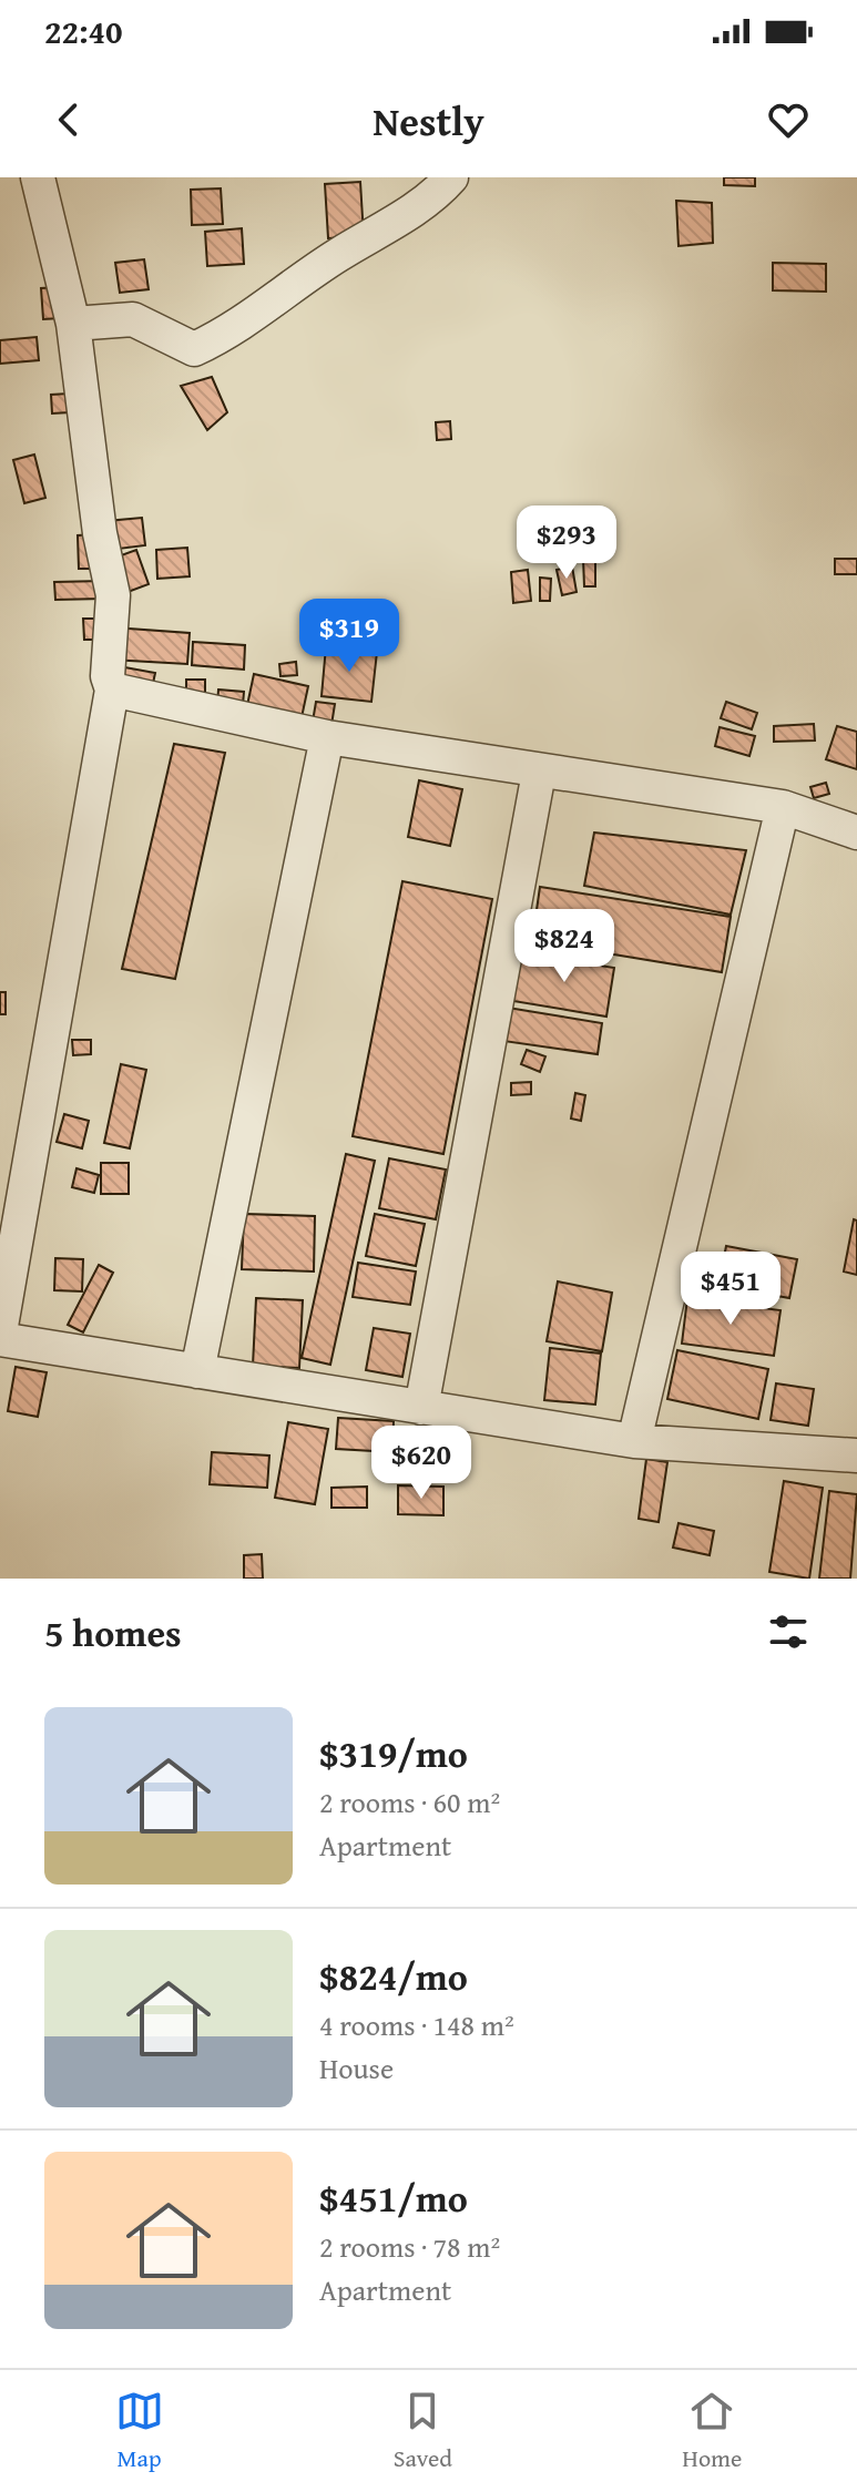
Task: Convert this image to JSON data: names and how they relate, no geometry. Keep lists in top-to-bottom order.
{
  "page": {
    "status": "22:40",
    "header": "Nestly",
    "price": [
      "$293",
      "$319",
      "$824",
      "$451",
      "$620"
    ],
    "heading": "5 homes",
    "list": [
      {
        "name": "$319/mo",
        "note": "2 rooms · 60 m² · Apartment"
      },
      {
        "name": "$824/mo",
        "note": "4 rooms · 148 m² · House"
      },
      {
        "name": "$451/mo",
        "note": "2 rooms · 78 m² · Apartment"
      }
    ],
    "tabs": ["Map", "Saved", "Home"]
  }
}
